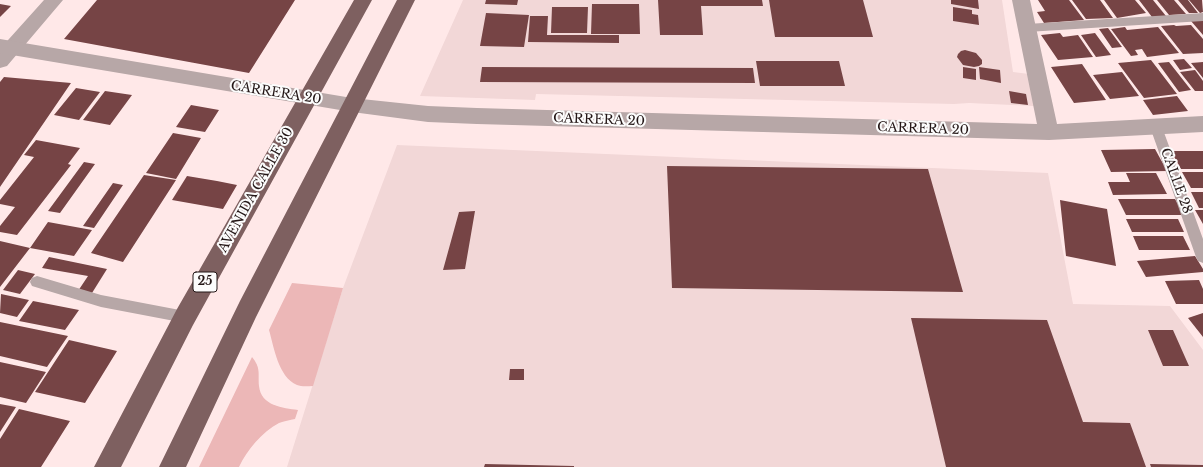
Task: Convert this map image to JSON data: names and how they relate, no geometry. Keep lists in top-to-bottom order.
{
  "streets": {
    "highway": ["AVENIDA CALLE 30", "25"],
    "street": ["CARRERA 20"],
    "lane": ["CALLE 28"]
  },
  "crossings": [
    ["CARRERA 20", "CALLE 28"],
    ["CARRERA 20", "AVENIDA CALLE 30"]
  ]
}
